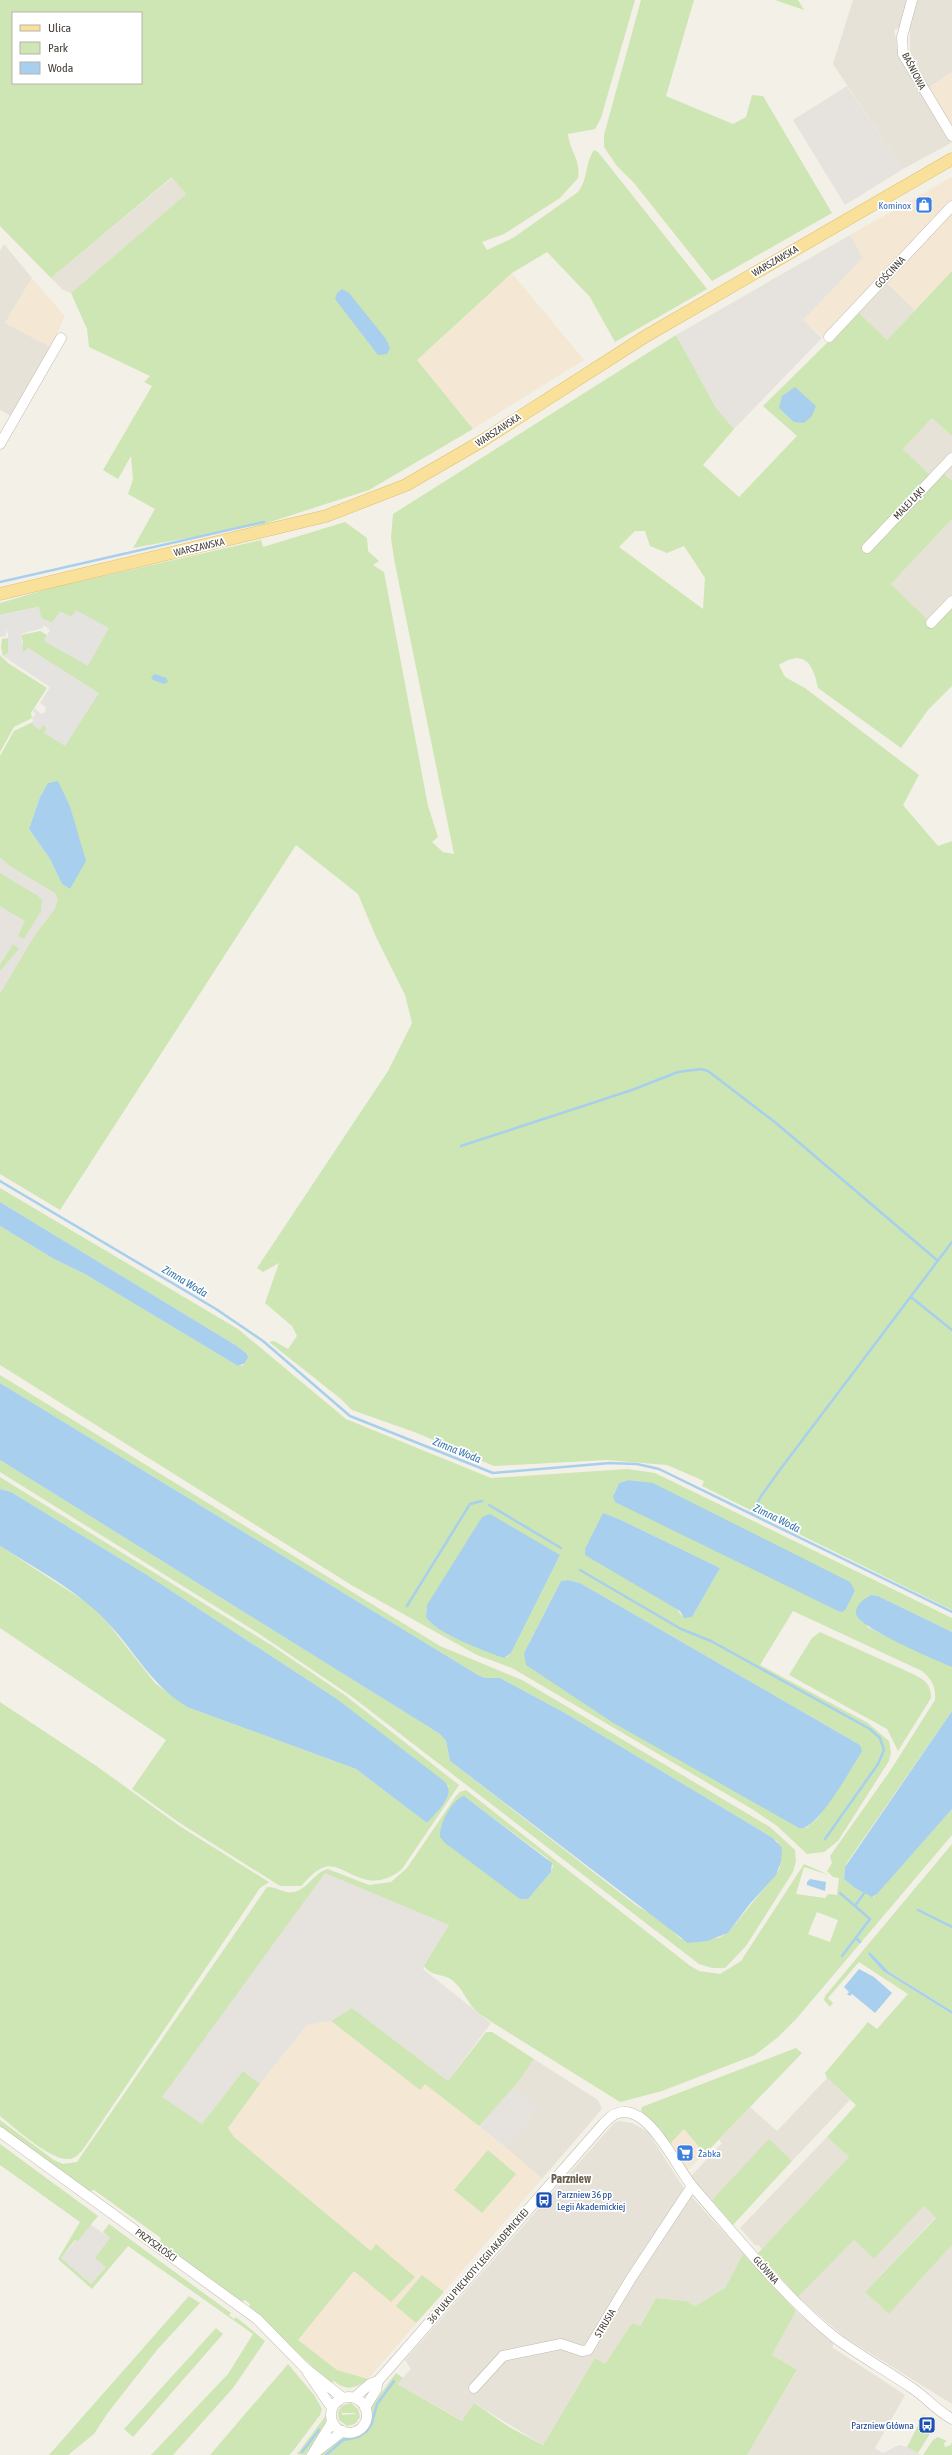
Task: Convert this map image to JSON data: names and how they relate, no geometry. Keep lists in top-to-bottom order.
{
  "streets": {
    "main road": ["WARSZAWSKA"],
    "street": [
      "BAŚNIOWA",
      "GOŚCINNA",
      "MAŁEJ ŁĄKI",
      "PRZYSZŁOŚCI",
      "36 PUŁKU PIECHOTY LEGII AKADEMICKIEJ",
      "GŁÓWNA",
      "STRUSIA"
    ]
  },
  "crossings": [
    ["PRZYSZŁOŚCI", "36 PUŁKU PIECHOTY LEGII AKADEMICKIEJ"],
    ["36 PUŁKU PIECHOTY LEGII AKADEMICKIEJ", "GŁÓWNA"],
    ["GŁÓWNA", "STRUSIA"]
  ],
  "districts": ["Parzniew"],
  "water": ["Zimna Woda"],
  "places": {
    "shop": ["Kominox"],
    "supermarket": ["Żabka"],
    "bus stop": ["Parzniew 36 pp Legii Akademickiej", "Parzniew Główna"]
  },
  "legend": ["Ulica", "Park", "Woda"]
}
